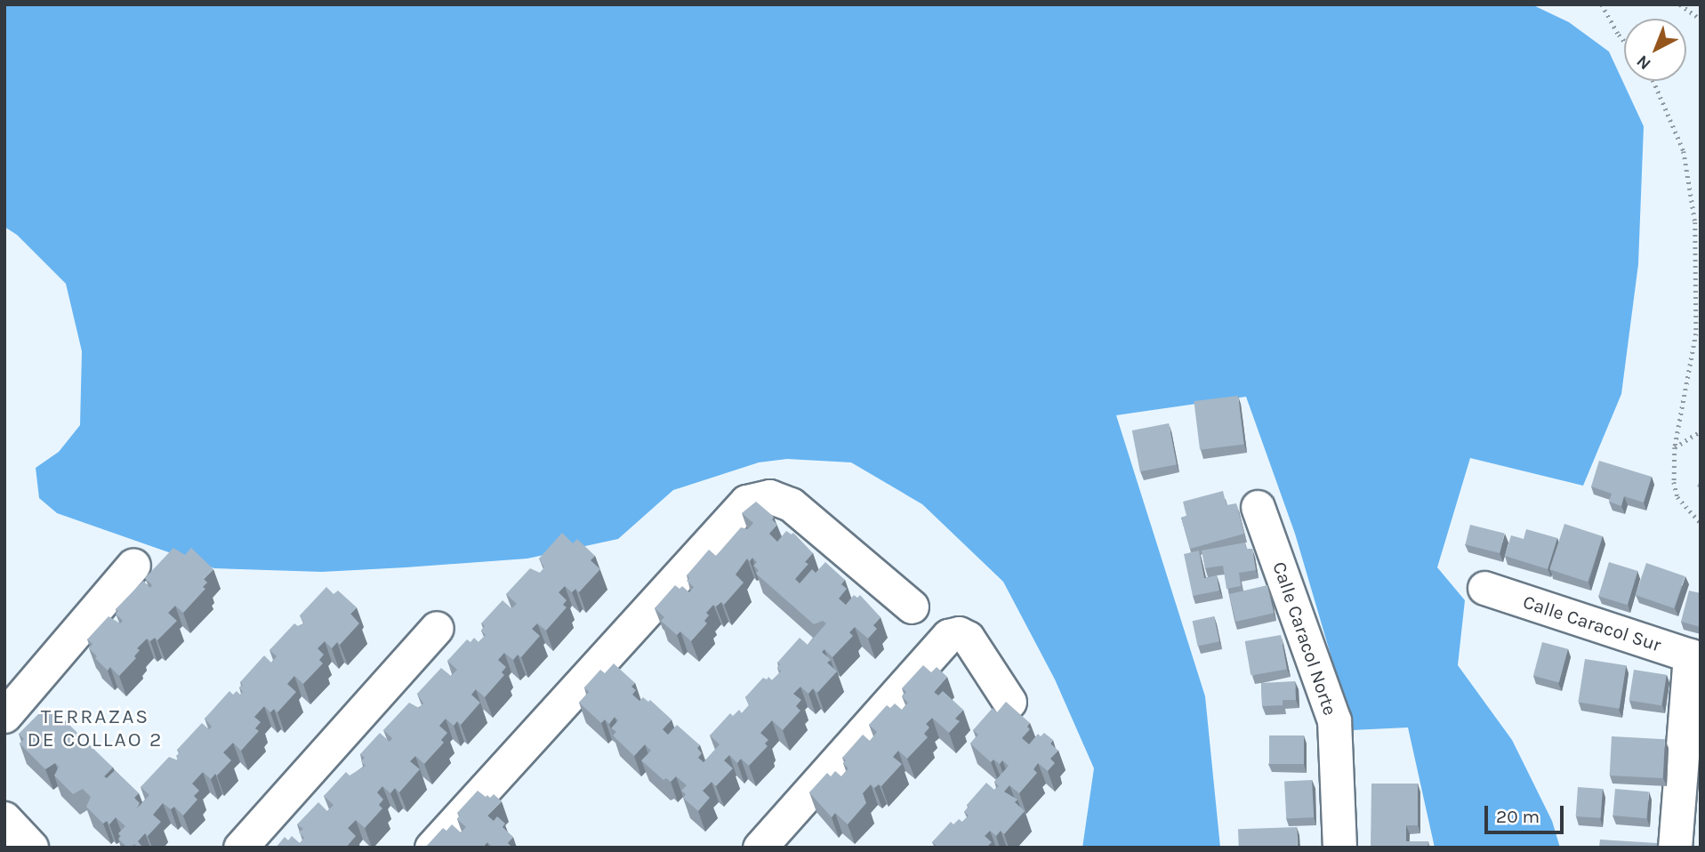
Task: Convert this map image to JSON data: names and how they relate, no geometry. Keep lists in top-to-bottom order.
{
  "streets": {
    "street": ["Calle Caracol Sur", "Calle Caracol Norte"]
  },
  "districts": ["TERRAZAS DE COLLAO 2"],
  "scale_bar": "20 m",
  "north": "bottom left"
}
